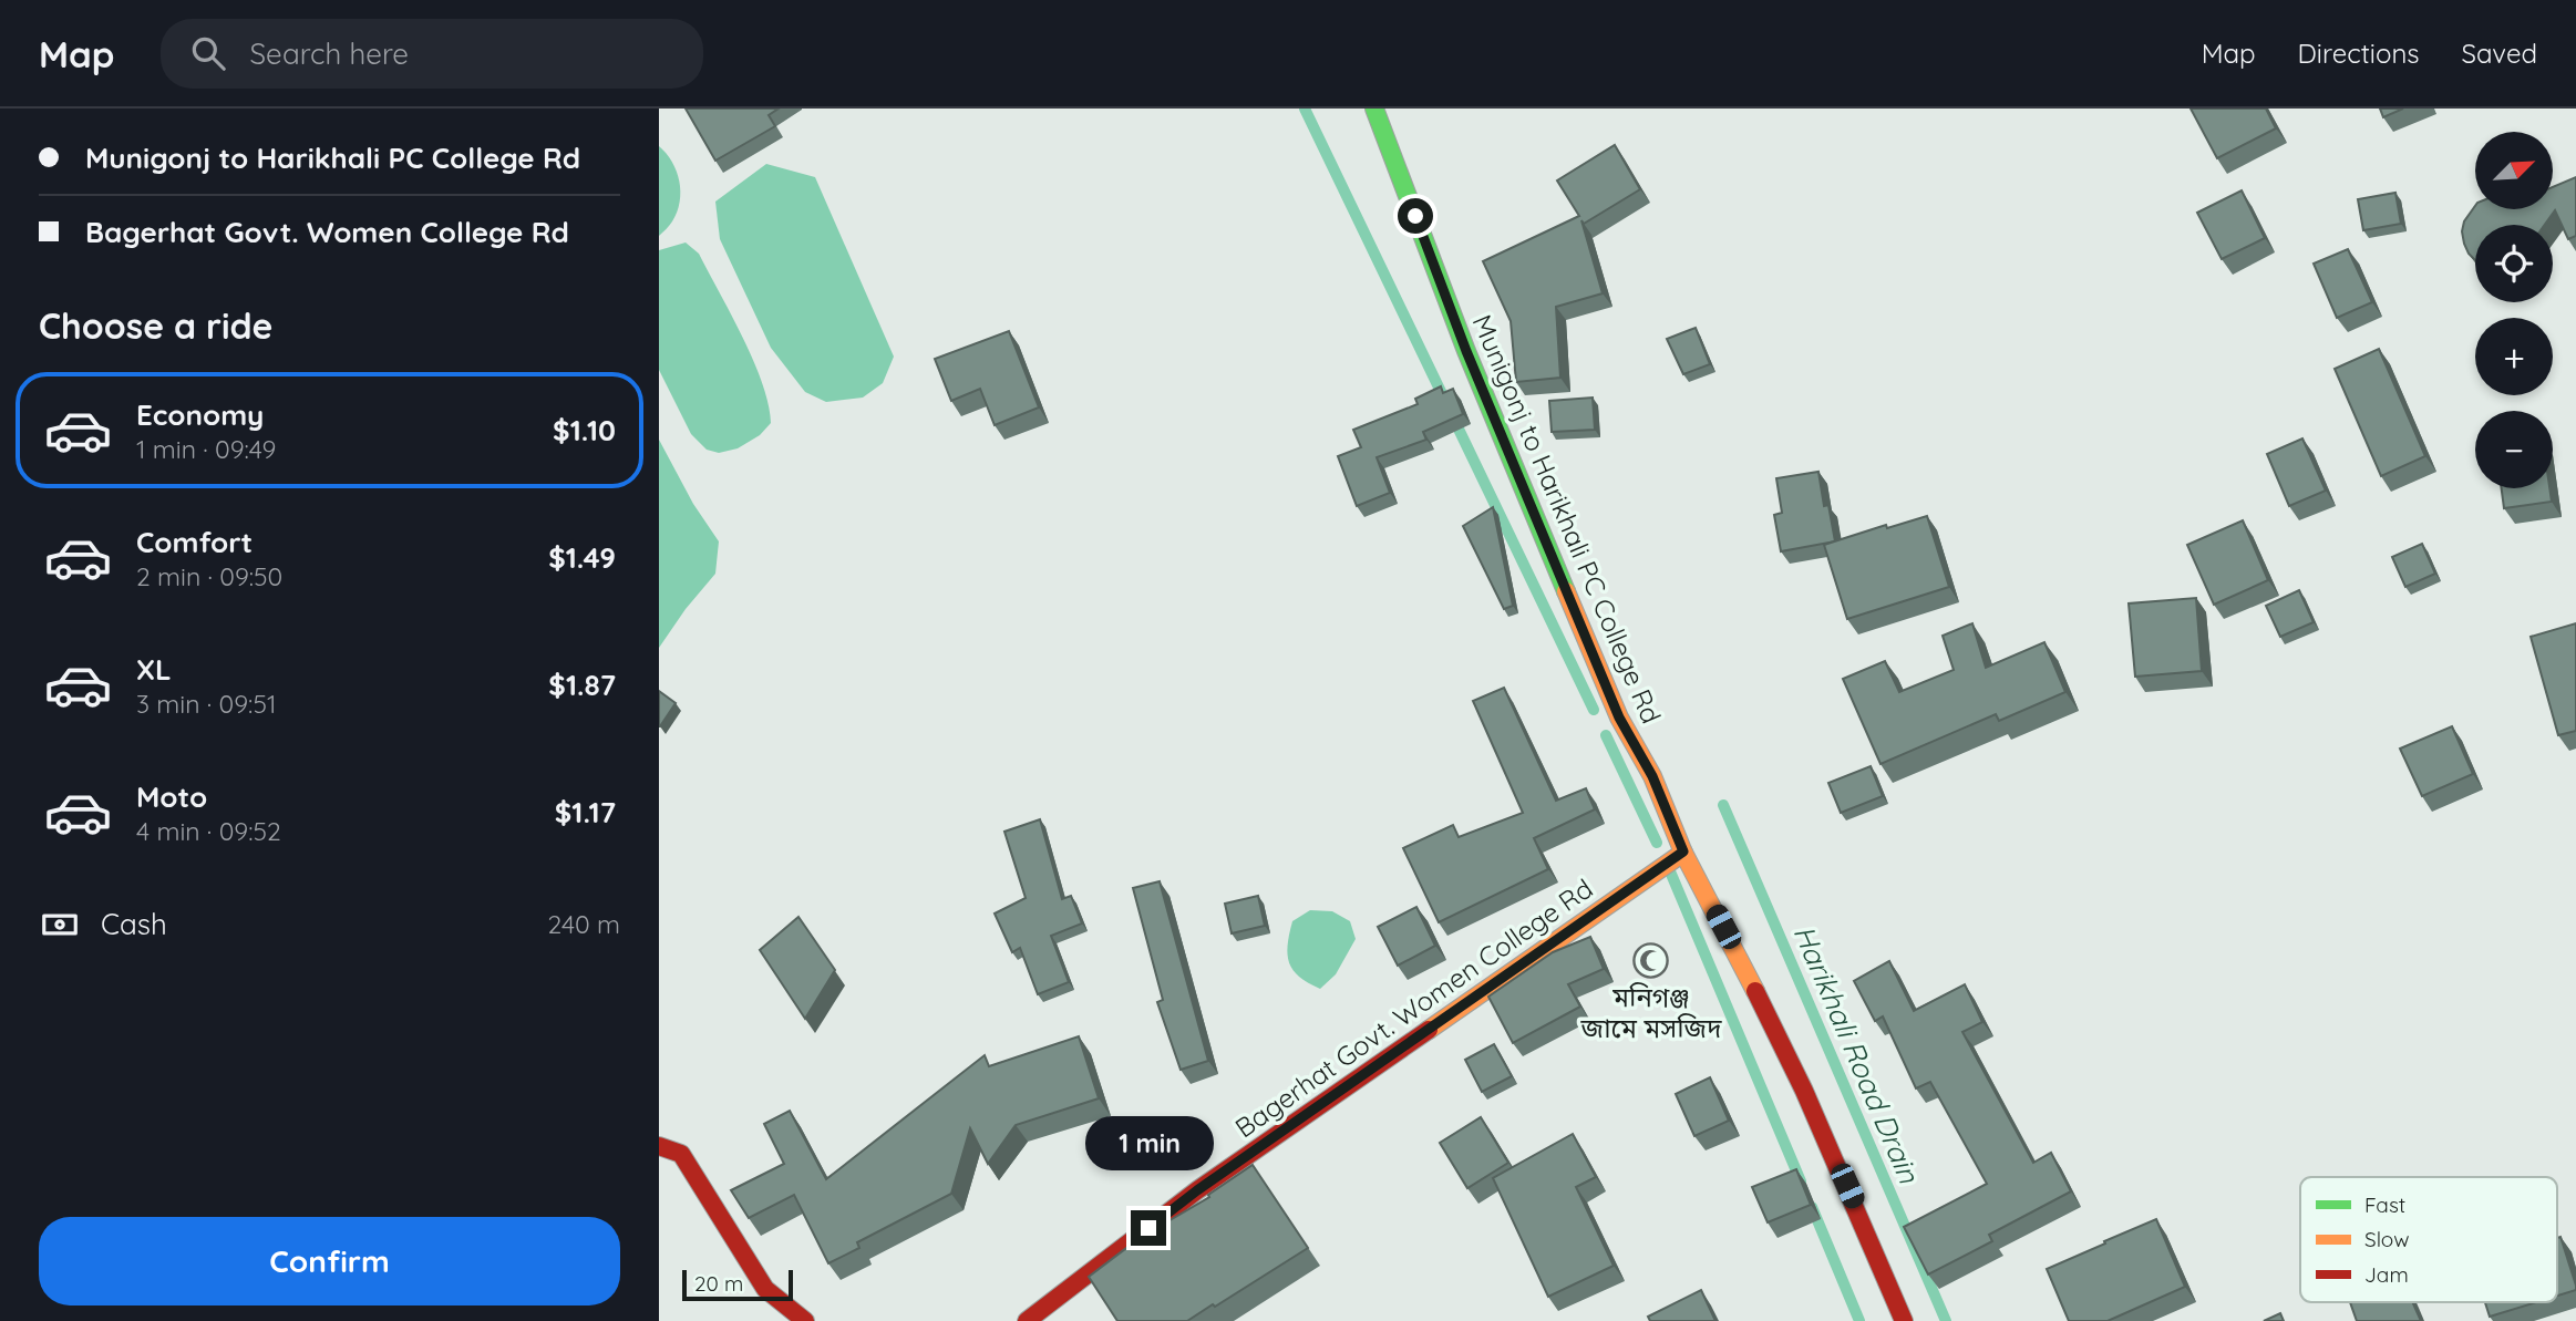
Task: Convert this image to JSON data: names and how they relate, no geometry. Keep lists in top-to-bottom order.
{
  "streets": {
    "street": ["Munigonj to Harikhali PC College Rd", "Bagerhat Govt. Women College Rd"]
  },
  "crossings": [
    ["Munigonj to Harikhali PC College Rd", "Bagerhat Govt. Women College Rd"]
  ],
  "water": ["Harikhali Road Drain"],
  "places": {
    "mosque": ["মনিগঞ্জ জামে মসজিদ"]
  },
  "legend": ["Fast", "Slow", "Jam"],
  "scale_bar": "20 m",
  "north": "top right",
  "page": {
    "header": "Map",
    "search": "Search here",
    "nav": ["Map", "Directions", "Saved"],
    "banner": ["Munigonj to Harikhali PC College Rd", "Bagerhat Govt. Women College Rd"],
    "map_buttons": ["+", "−"],
    "heading": "Choose a ride",
    "list": [
      {
        "name": "Economy",
        "note": "1 min · 09:49",
        "value": "$1.10"
      },
      {
        "name": "Comfort",
        "note": "2 min · 09:50",
        "value": "$1.49"
      },
      {
        "name": "XL",
        "note": "3 min · 09:51",
        "value": "$1.87"
      },
      {
        "name": "Moto",
        "note": "4 min · 09:52",
        "value": "$1.17"
      }
    ],
    "pay": ["Cash", "240 m"],
    "bubble": "1 min",
    "buttons": "Confirm",
    "scale": "20 m"
  }
}
